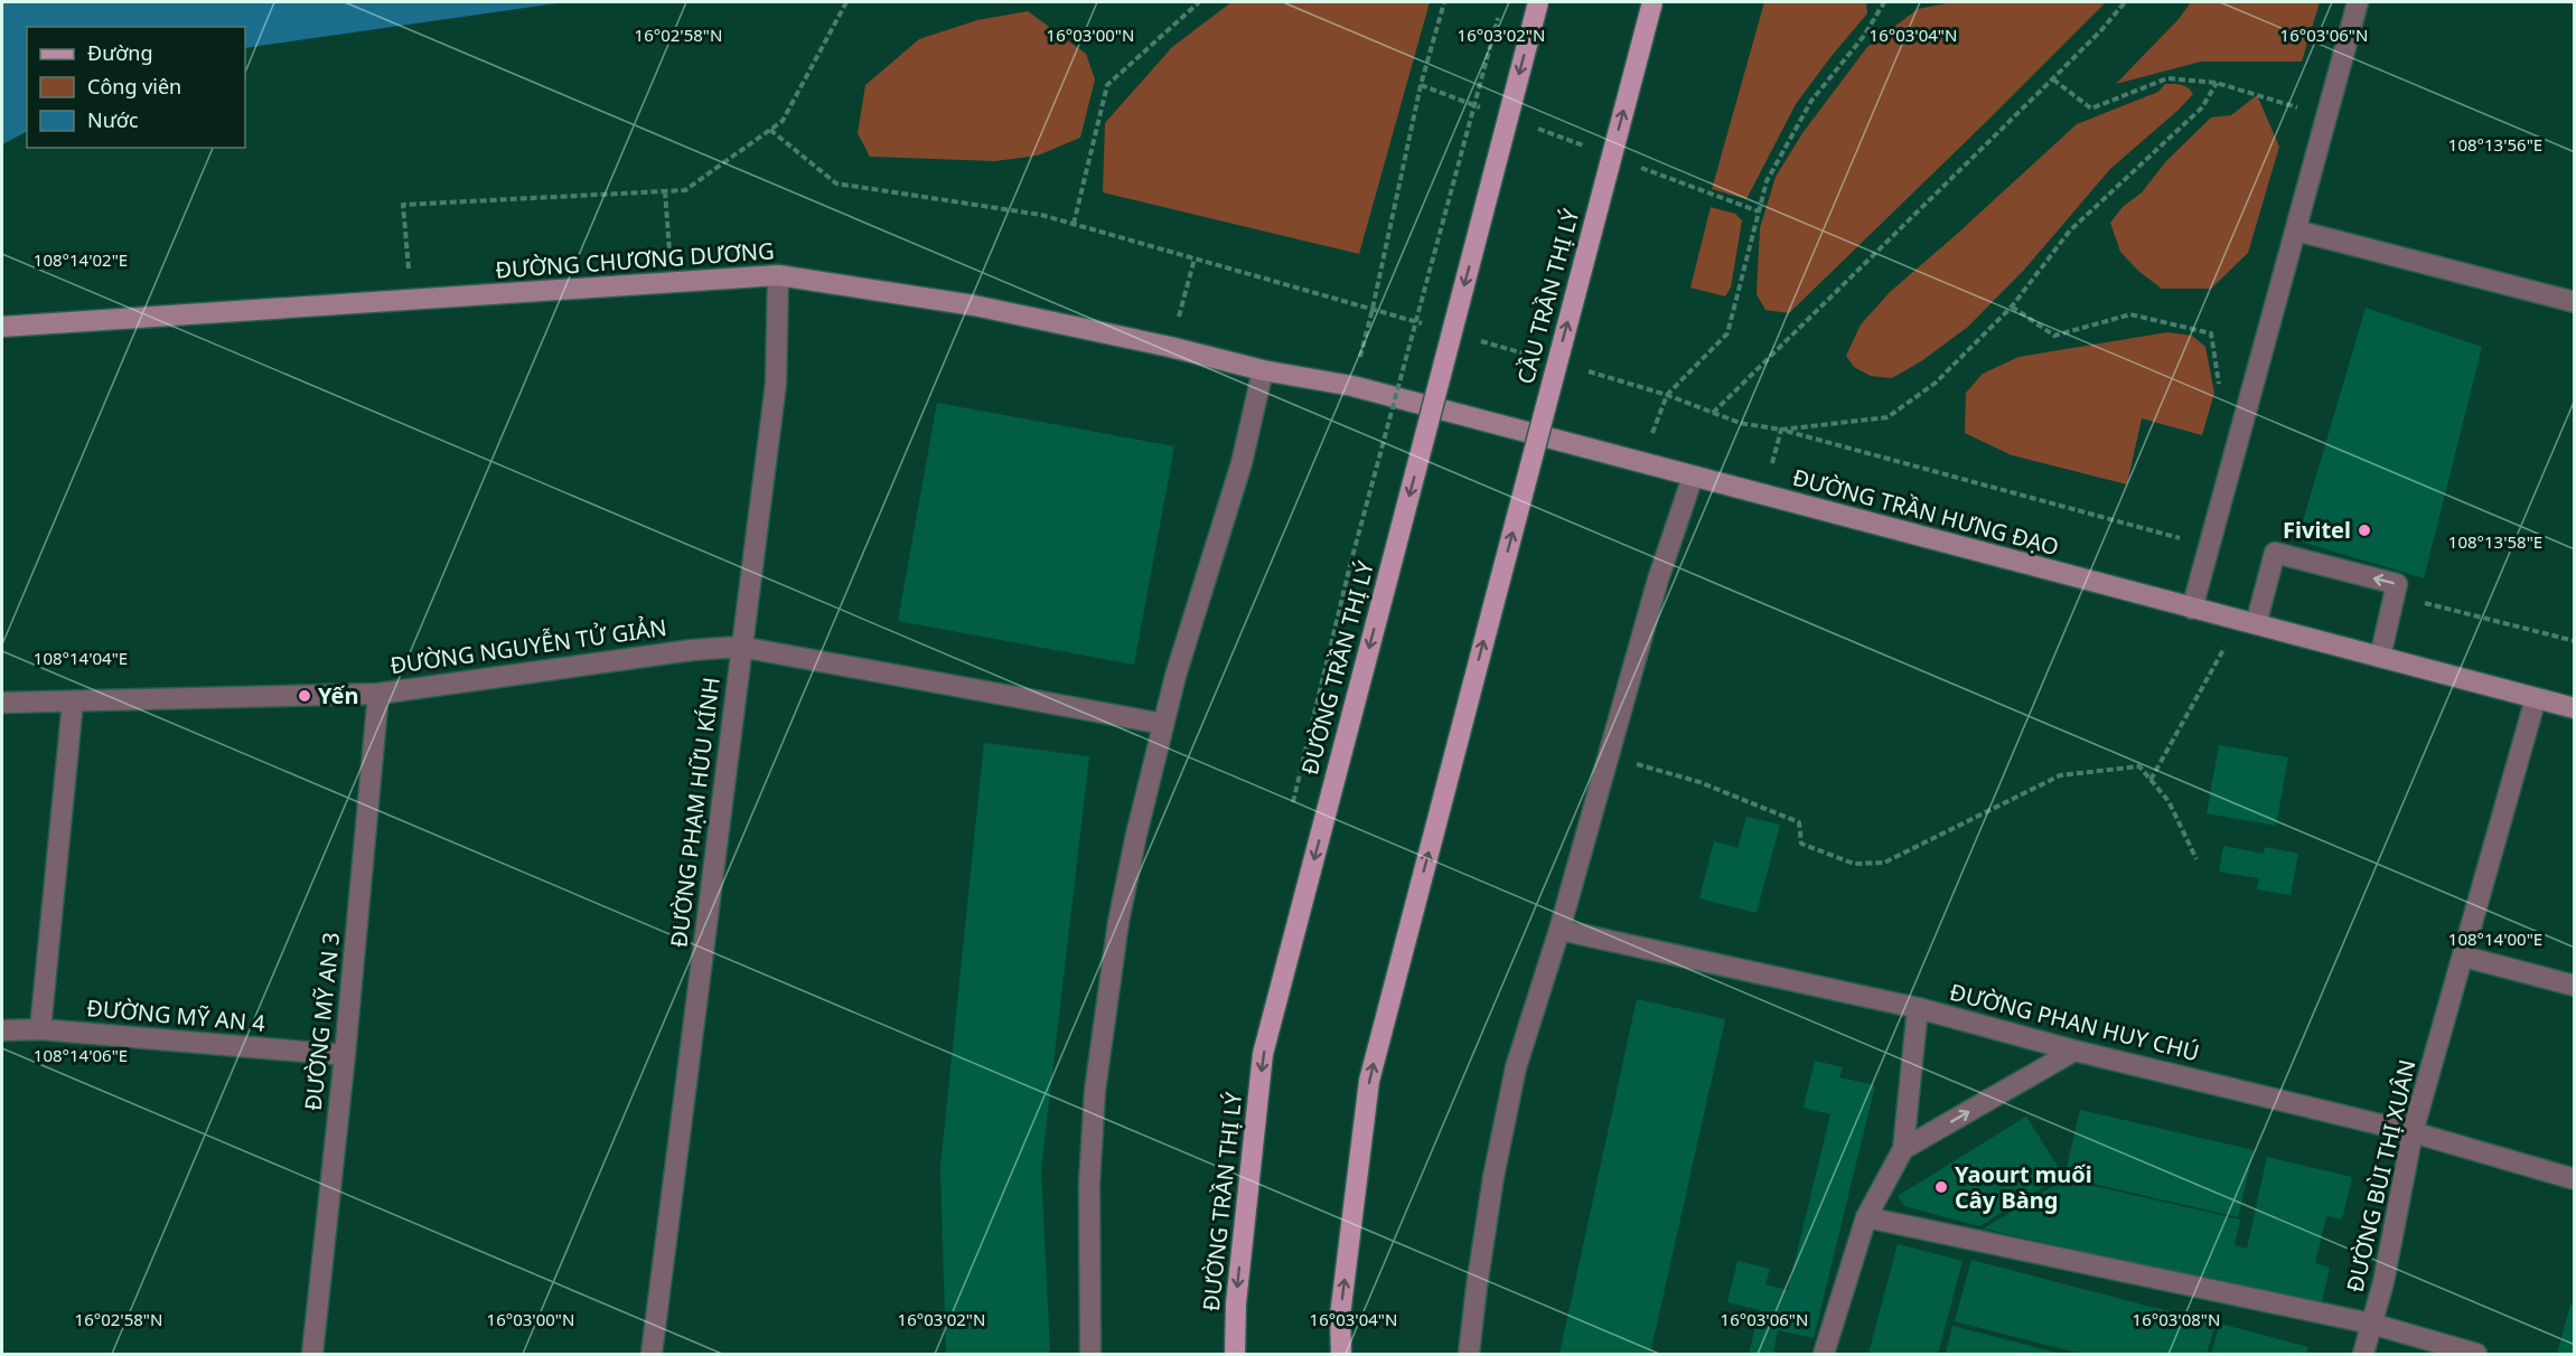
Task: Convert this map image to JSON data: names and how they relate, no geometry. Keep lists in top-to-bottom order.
{
  "streets": {
    "main road": [
      "ĐƯỜNG CHƯƠNG DƯƠNG",
      "CẦU TRẦN THỊ LÝ",
      "ĐƯỜNG TRẦN HƯNG ĐẠO",
      "ĐƯỜNG TRẦN THỊ LÝ"
    ],
    "street": [
      "ĐƯỜNG NGUYỄN TỬ GIẢN",
      "ĐƯỜNG PHẠM HỮU KÍNH",
      "ĐƯỜNG MỸ AN 4",
      "ĐƯỜNG MỸ AN 3",
      "ĐƯỜNG PHAN HUY CHÚ",
      "ĐƯỜNG BÙI THỊ XUÂN"
    ]
  },
  "crossings": [
    ["ĐƯỜNG CHƯƠNG DƯƠNG", "ĐƯỜNG TRẦN HƯNG ĐẠO"],
    ["ĐƯỜNG CHƯƠNG DƯƠNG", "ĐƯỜNG PHẠM HỮU KÍNH"],
    ["ĐƯỜNG TRẦN HƯNG ĐẠO", "ĐƯỜNG BÙI THỊ XUÂN"],
    ["ĐƯỜNG NGUYỄN TỬ GIẢN", "ĐƯỜNG PHẠM HỮU KÍNH"],
    ["ĐƯỜNG NGUYỄN TỬ GIẢN", "ĐƯỜNG MỸ AN 3"],
    ["ĐƯỜNG MỸ AN 4", "ĐƯỜNG MỸ AN 3"],
    ["ĐƯỜNG PHAN HUY CHÚ", "ĐƯỜNG BÙI THỊ XUÂN"]
  ],
  "one_way": ["CẦU TRẦN THỊ LÝ", "ĐƯỜNG TRẦN THỊ LÝ"],
  "places": ["Fivitel", "Yến", "Yaourt muối Cây Bàng"],
  "legend": ["Đường", "Công viên", "Nước"],
  "coordinates": [
    "16°02'58\"N",
    "16°03'00\"N",
    "16°03'02\"N",
    "16°03'04\"N",
    "16°03'06\"N",
    "108°13'56\"E",
    "108°14'02\"E",
    "108°13'58\"E",
    "108°14'04\"E",
    "108°14'00\"E",
    "108°14'06\"E",
    "16°03'08\"N"
  ]
}
